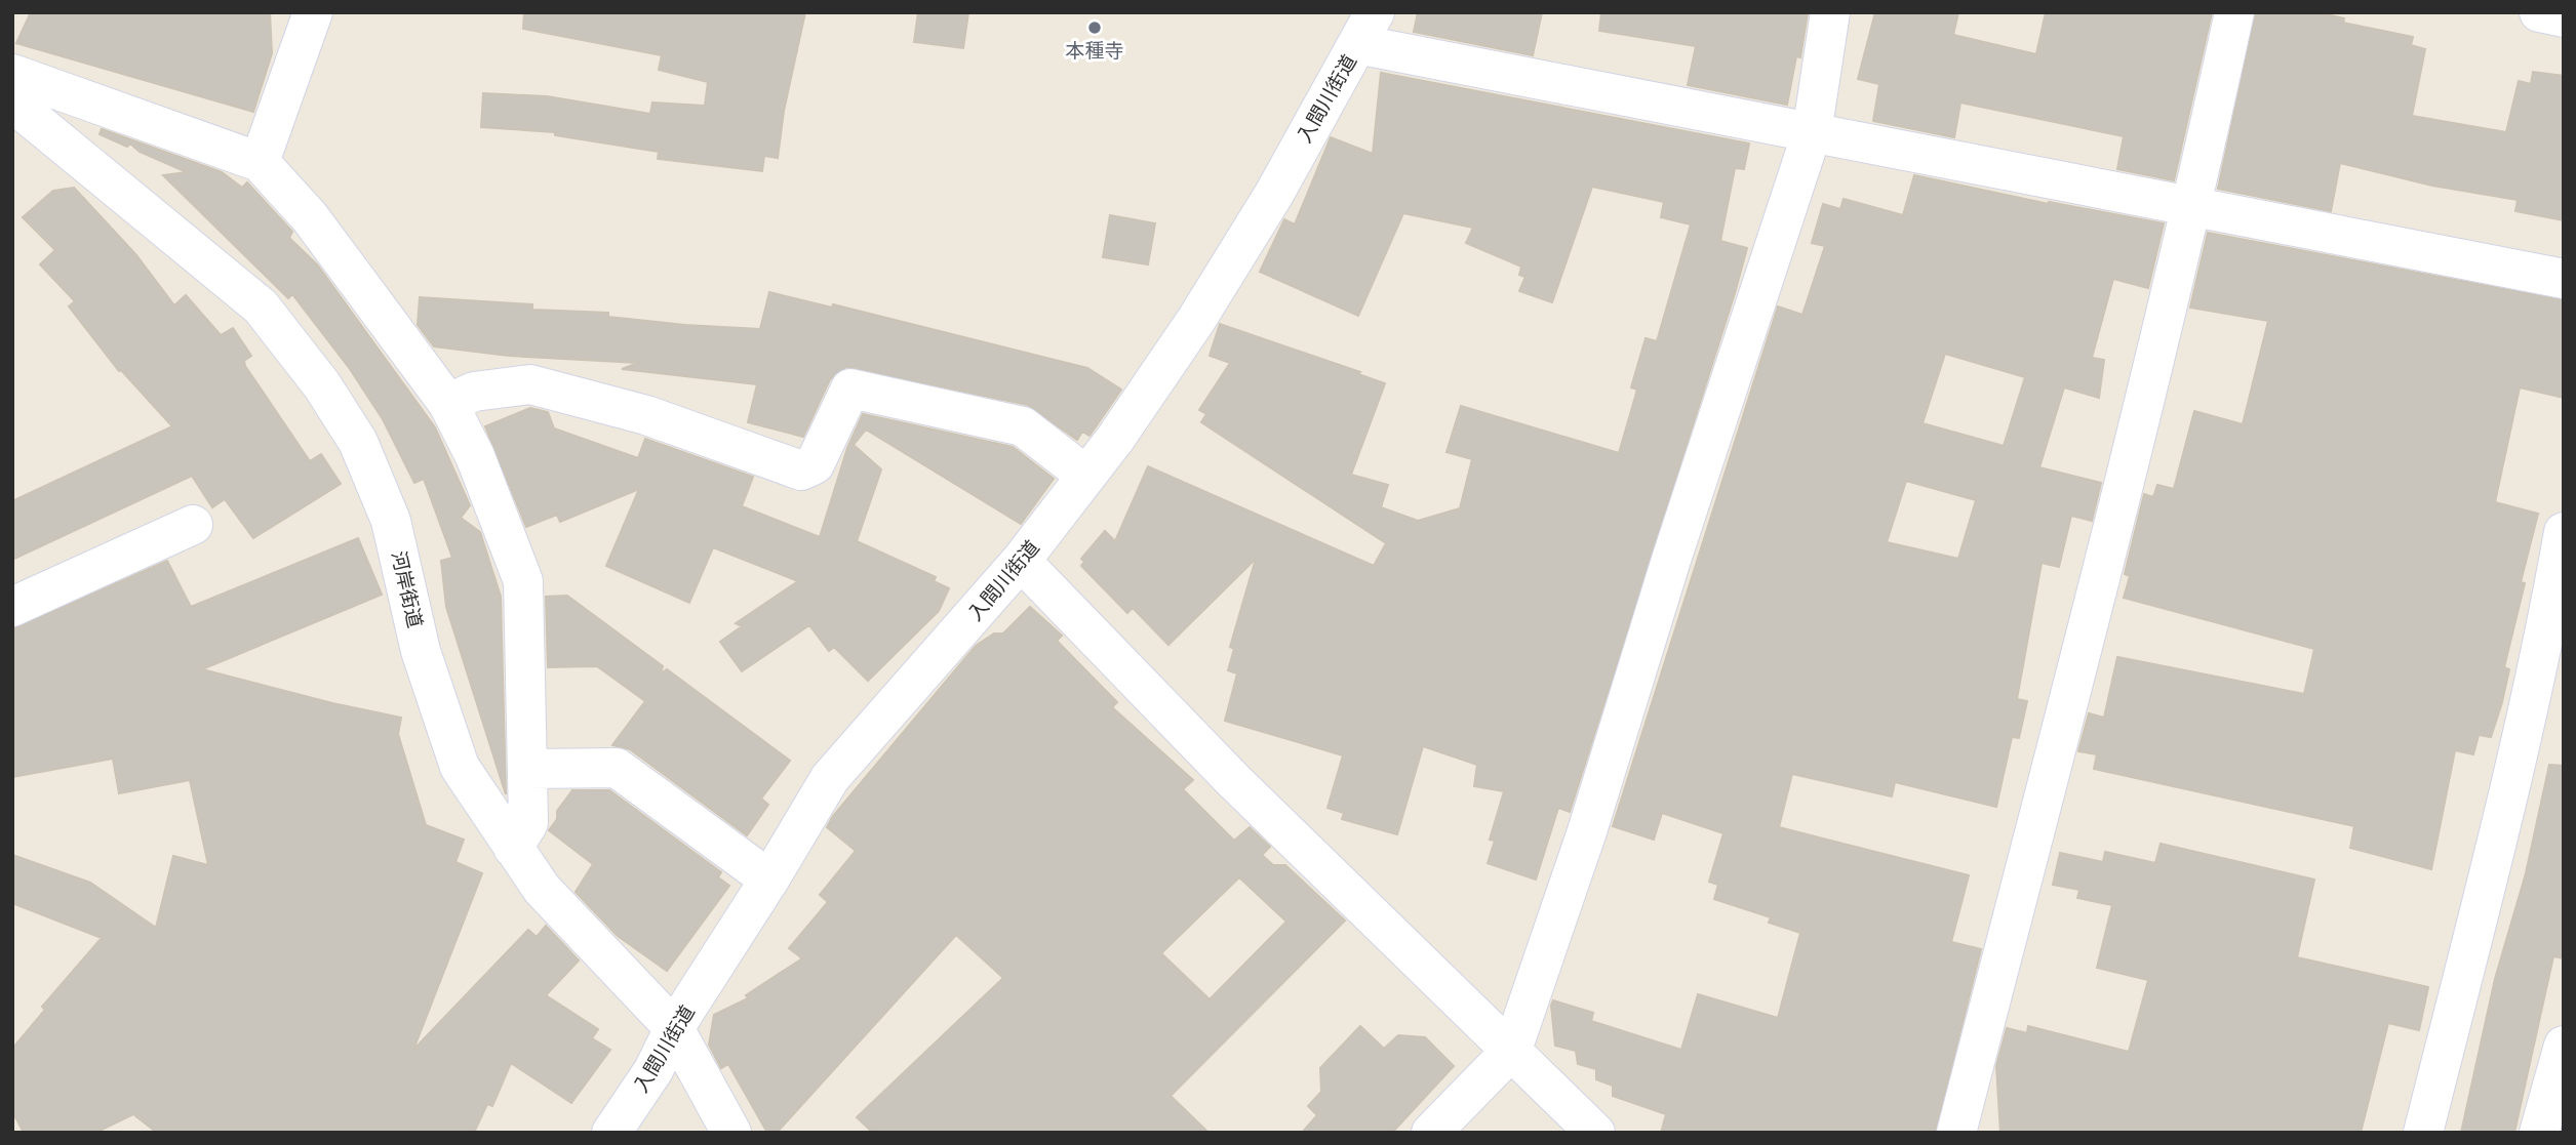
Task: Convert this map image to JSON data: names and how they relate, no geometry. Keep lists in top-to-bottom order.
{
  "streets": {
    "street": ["入間川街道", "河岸街道"]
  },
  "crossings": [
    ["入間川街道", "河岸街道"]
  ],
  "places": ["本種寺"]
}
